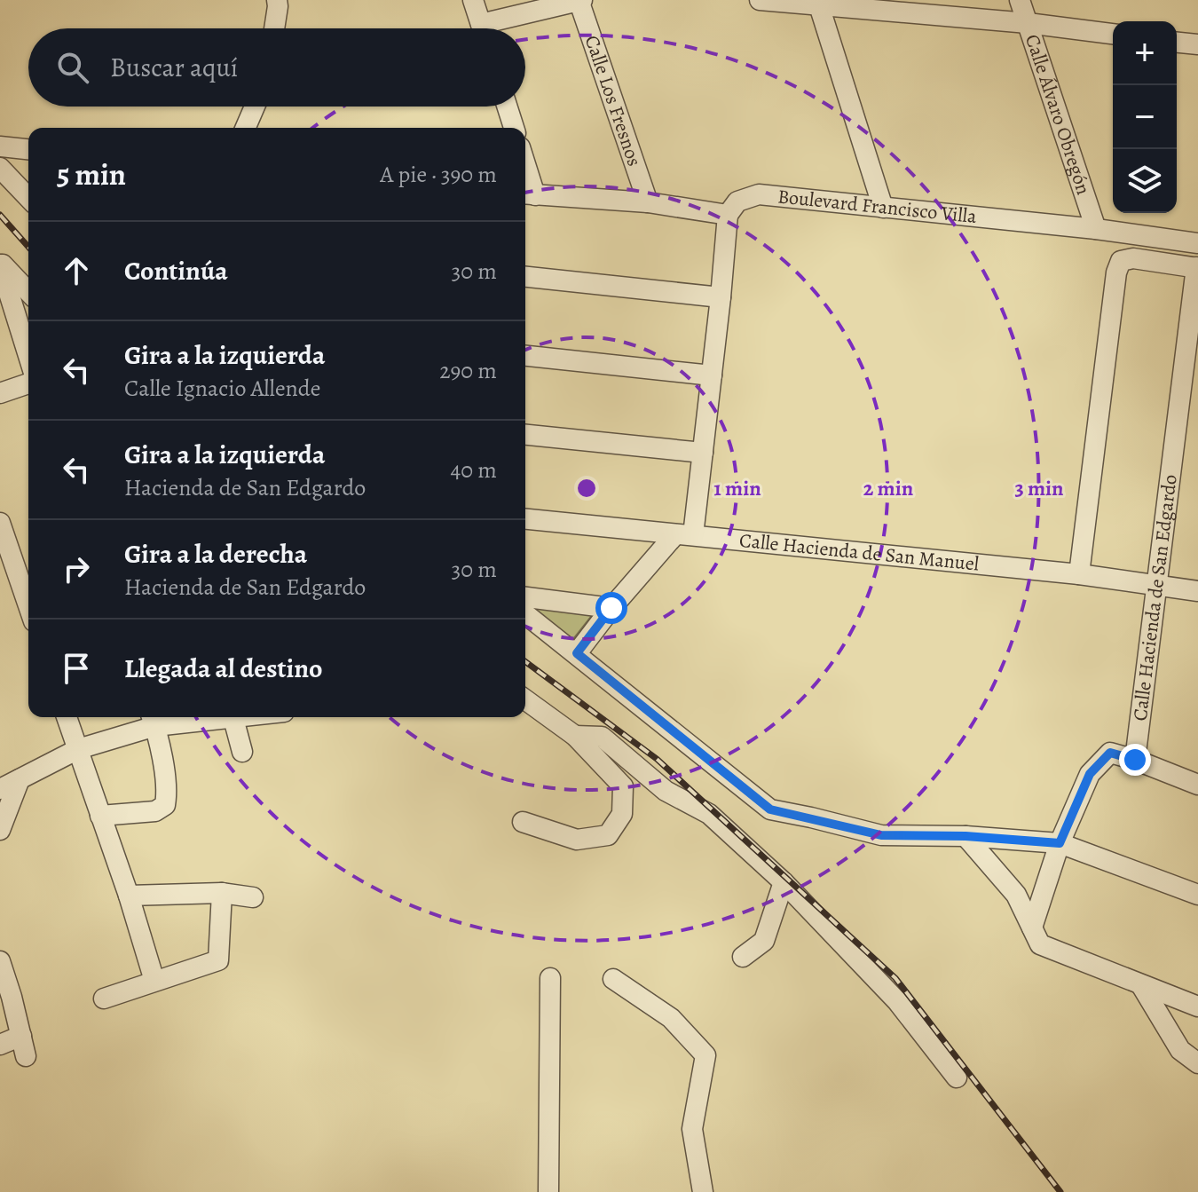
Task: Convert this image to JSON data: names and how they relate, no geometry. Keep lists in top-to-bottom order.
{
  "streets": {
    "street": [
      "Calle Los Fresnos",
      "Calle Álvaro Obregón",
      "Boulevard Francisco Villa",
      "Calle Hacienda de San Manuel",
      "Calle Hacienda de San Edgardo"
    ]
  },
  "crossings": [
    ["Calle Álvaro Obregón", "Boulevard Francisco Villa"],
    ["Calle Hacienda de San Manuel", "Calle Hacienda de San Edgardo"]
  ],
  "page": {
    "map_buttons": ["+", "−"],
    "search": "Buscar aquí",
    "heading": ["5 min", "A pie · 390 m"],
    "list": [
      ["Continúa", "30 m"],
      ["Gira a la izquierda", "Calle Ignacio Allende", "290 m"],
      ["Gira a la izquierda", "Hacienda de San Edgardo", "40 m"],
      ["Gira a la derecha", "Hacienda de San Edgardo", "30 m"],
      "Llegada al destino"
    ]
  },
  "rings": ["1 min", "2 min", "3 min"]
}
